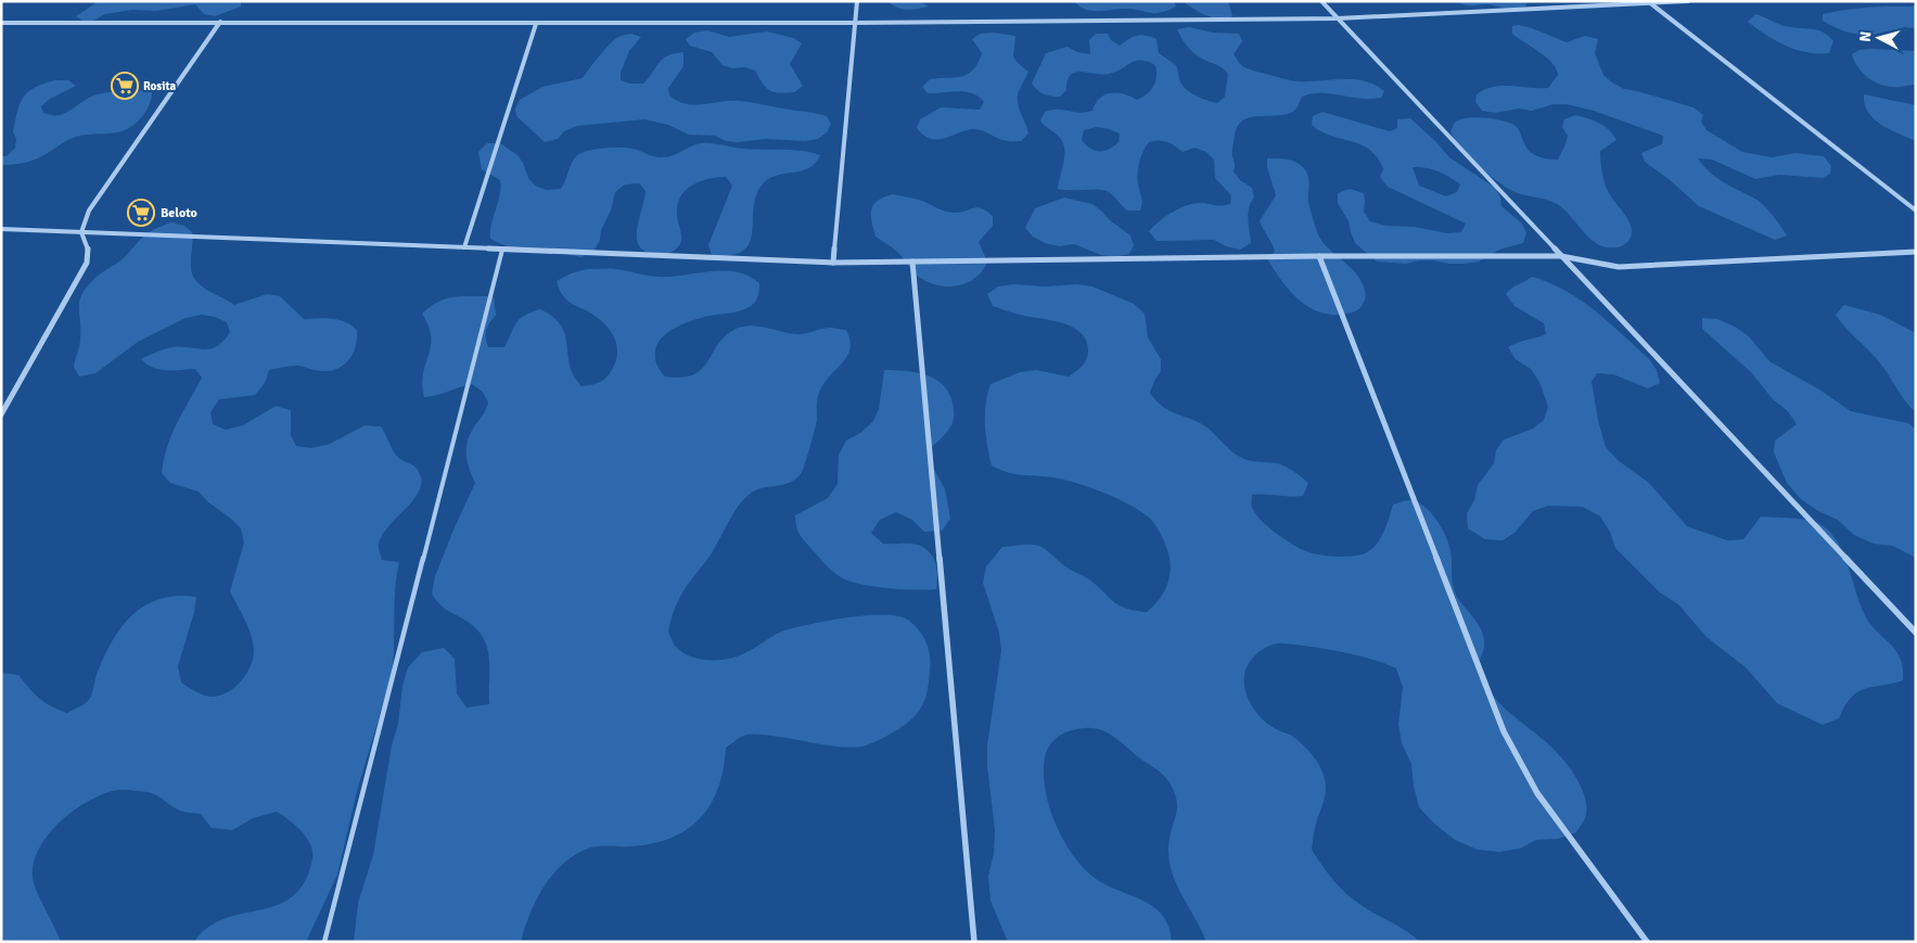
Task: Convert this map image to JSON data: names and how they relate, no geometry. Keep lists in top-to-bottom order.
{
  "places": {
    "supermarket": ["Rosita", "Beloto"]
  },
  "north": "left"
}
